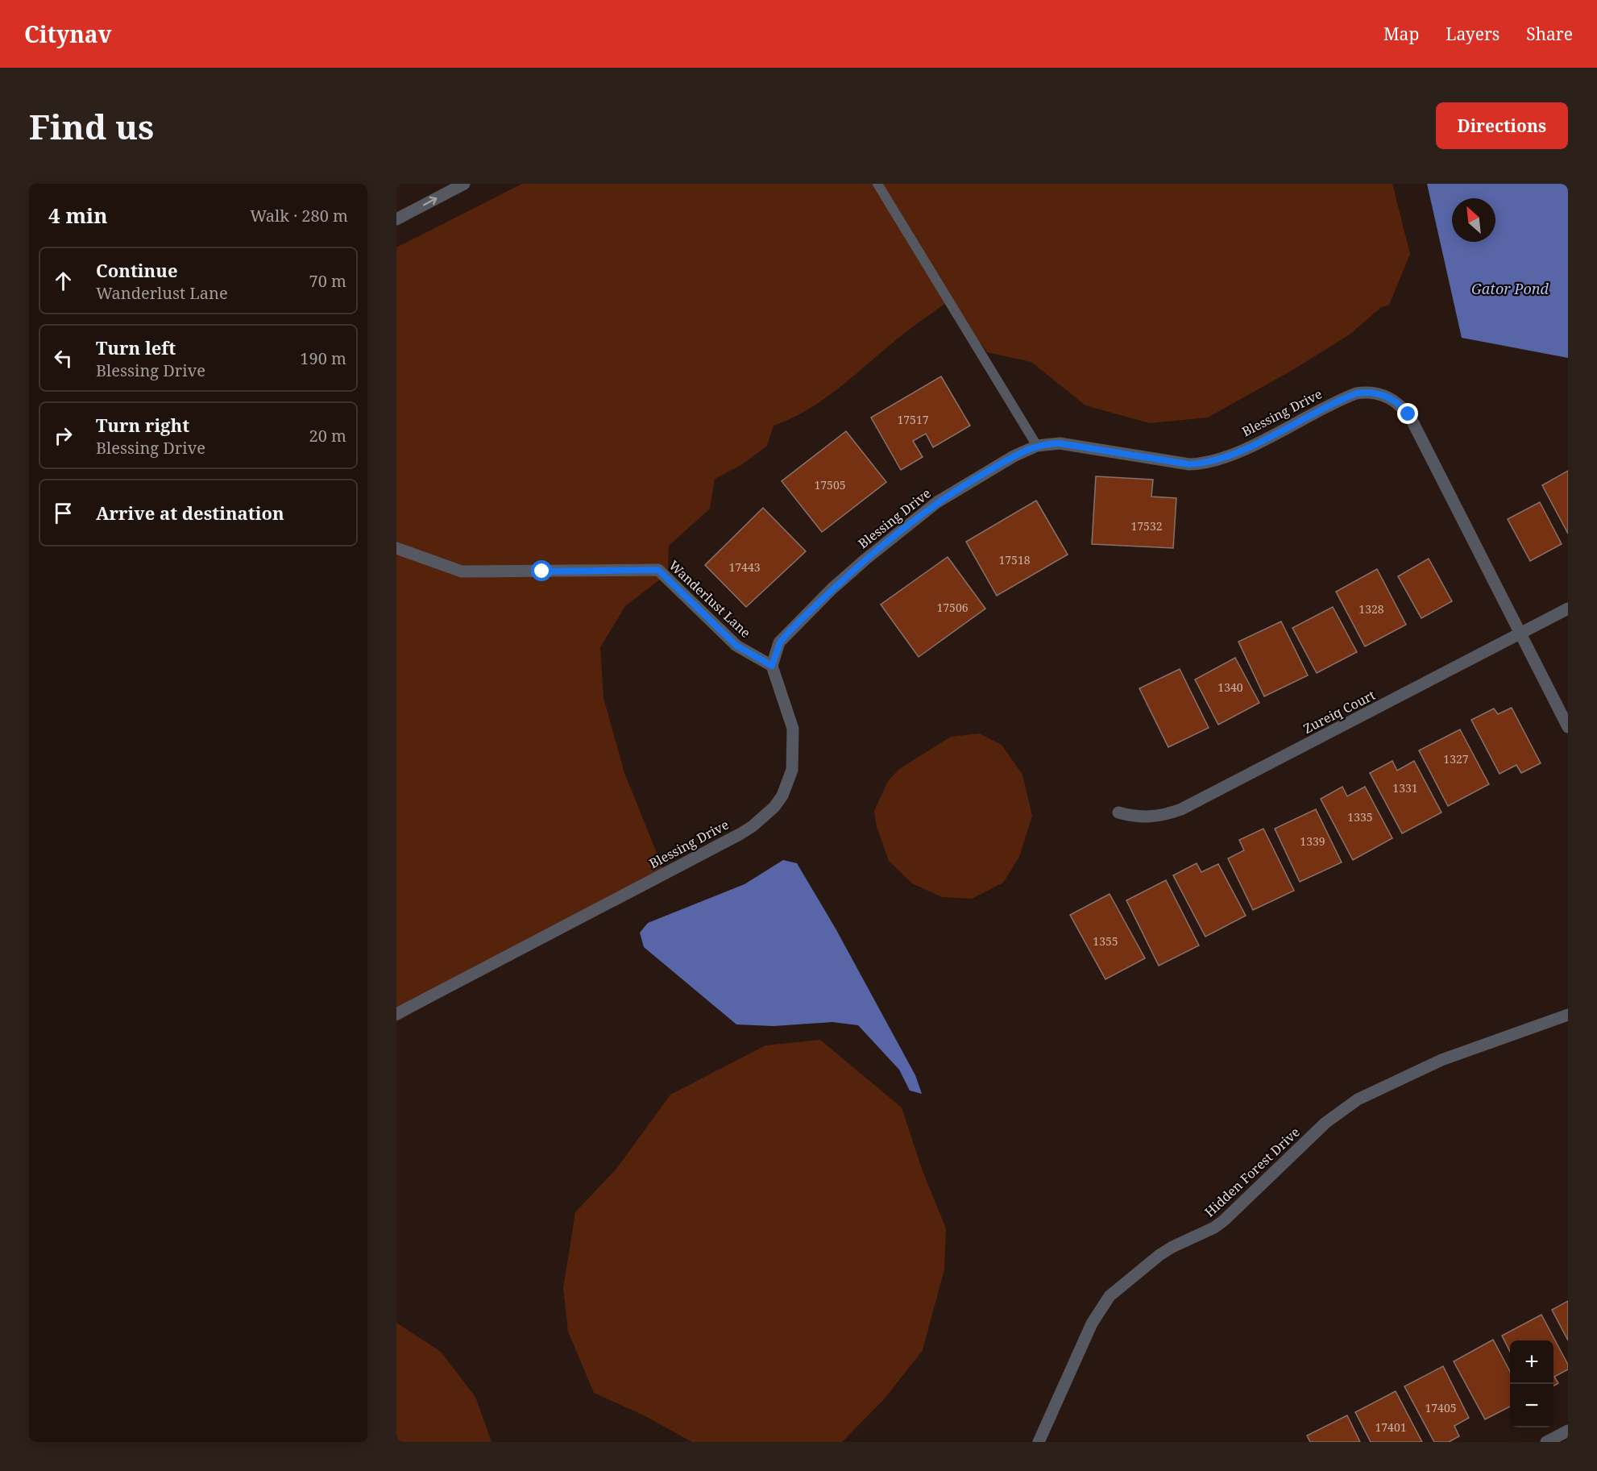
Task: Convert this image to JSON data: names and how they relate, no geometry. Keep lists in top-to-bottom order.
{
  "streets": {
    "street": [
      "Blessing Drive",
      "Wanderlust Lane",
      "Zureiq Court",
      "Hidden Forest Drive"
    ]
  },
  "crossings": [
    ["Blessing Drive", "Wanderlust Lane"],
    ["Blessing Drive", "Zureiq Court"]
  ],
  "water": ["Gator Pond"],
  "house_numbers": [
    "17517",
    "17505",
    "17532",
    "17518",
    "17443",
    "17506",
    "1328",
    "1340",
    "1327",
    "1331",
    "1335",
    "1339",
    "1355",
    "17405",
    "17401"
  ],
  "north": "top left",
  "page": {
    "header": "Citynav",
    "nav": ["Map", "Layers", "Share"],
    "buttons": "Directions",
    "title": "Find us",
    "heading": ["4 min", "Walk · 280 m"],
    "list": [
      ["Continue", "Wanderlust Lane", "70 m"],
      ["Turn left", "Blessing Drive", "190 m"],
      ["Turn right", "Blessing Drive", "20 m"],
      "Arrive at destination"
    ],
    "map_buttons": ["+", "−"]
  }
}
